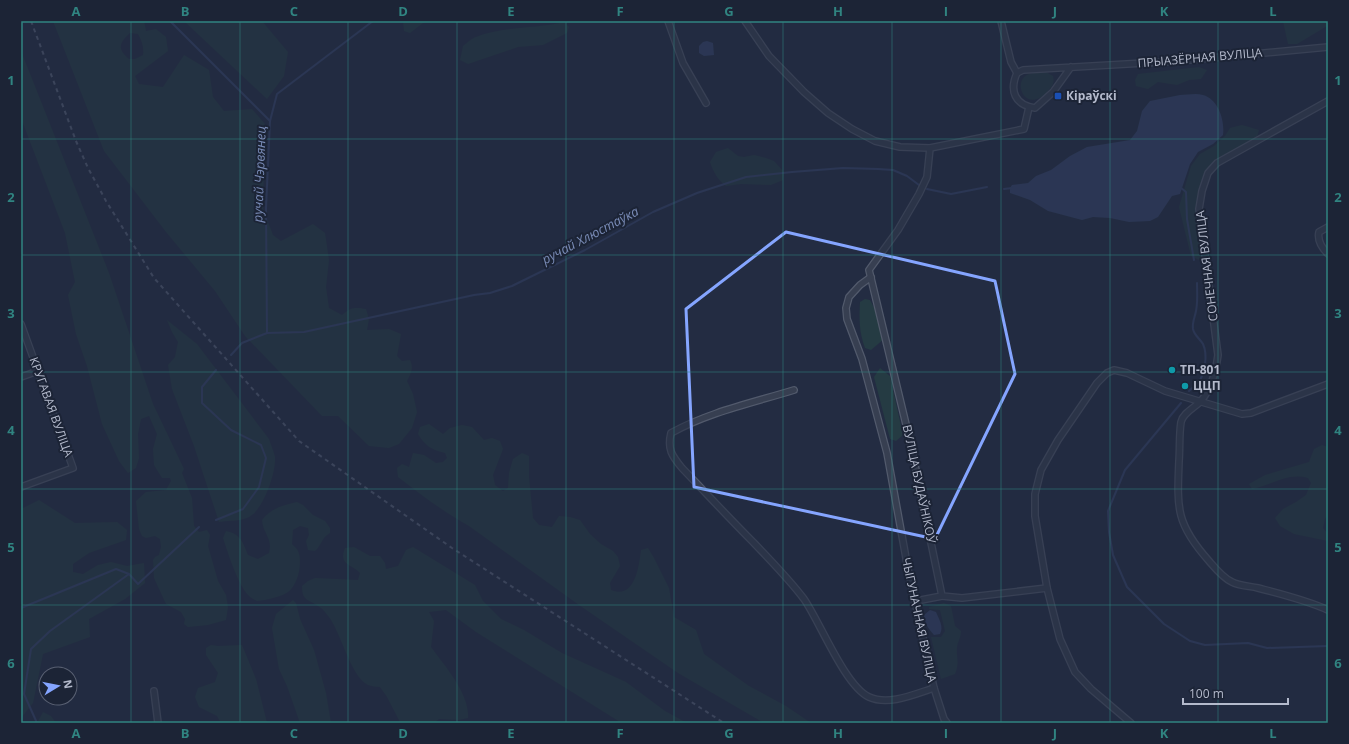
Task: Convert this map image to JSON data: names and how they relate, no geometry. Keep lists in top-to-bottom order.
{
  "streets": {
    "street": [
      "ПРЫАЗЁРНАЯ ВУЛІЦА",
      "СОНЕЧНАЯ ВУЛІЦА",
      "КРУГАВАЯ ВУЛІЦА",
      "ВУЛІЦА БУДАЎНІКОЎ",
      "ЧЫГУНАЧНАЯ ВУЛІЦА"
    ]
  },
  "crossings": [
    ["ВУЛІЦА БУДАЎНІКОЎ", "ЧЫГУНАЧНАЯ ВУЛІЦА"]
  ],
  "water": ["ручай Чэрвянец", "ручай Хлюстаўка"],
  "places": {
    "transit": ["Кіраўскі"],
    "other": ["ТП-801", "ЦЦП"]
  },
  "scale_bar": "100 m",
  "north": "right",
  "grid": {
    "columns": [
      "A",
      "B",
      "C",
      "D",
      "E",
      "F",
      "G",
      "H",
      "I",
      "J",
      "K",
      "L"
    ],
    "rows": [
      "1",
      "2",
      "3",
      "4",
      "5",
      "6"
    ]
  }
}
